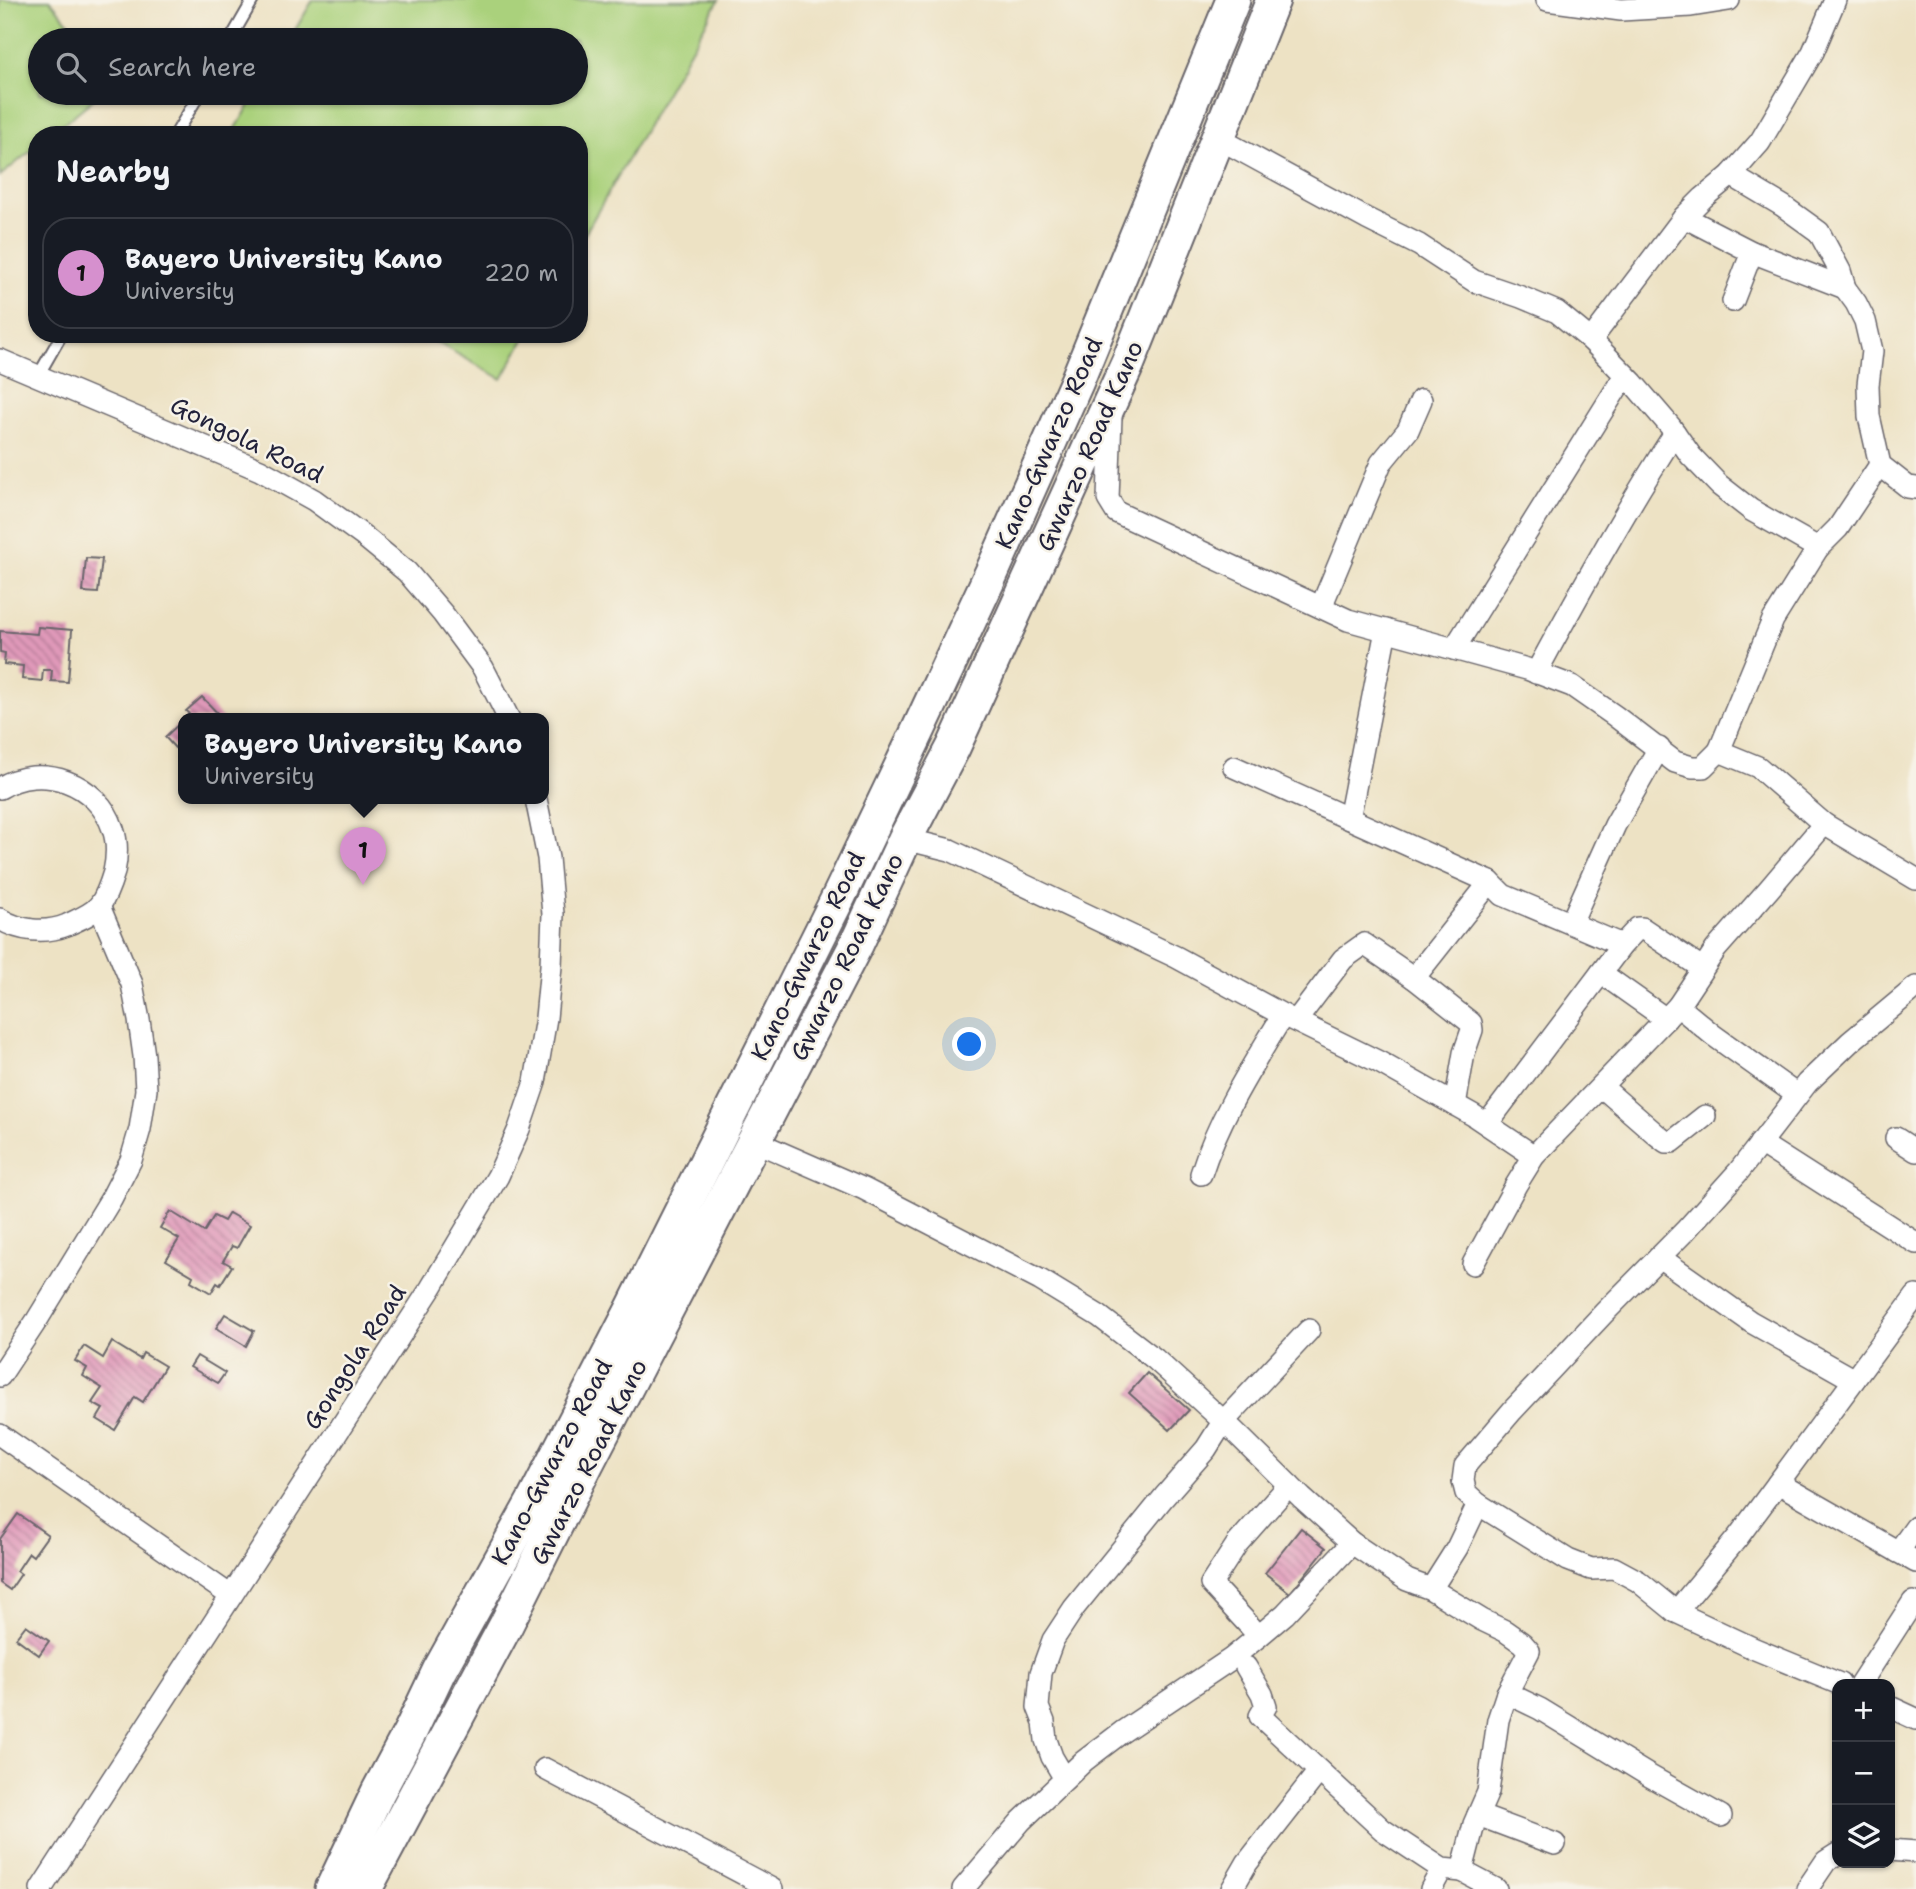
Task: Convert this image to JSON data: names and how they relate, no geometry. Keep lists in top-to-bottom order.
{
  "streets": {
    "main road": ["Kano-Gwarzo Road", "Gwarzo Road Kano"],
    "street": ["Gongola Road"]
  },
  "page": {
    "search": "Search here",
    "heading": "Nearby",
    "list": [
      {
        "mark": "1",
        "name": "Bayero University Kano",
        "note": "University",
        "value": "220 m"
      }
    ],
    "popup": ["Bayero University Kano", "University"],
    "pins": "1",
    "map_buttons": ["+", "−"]
  }
}
